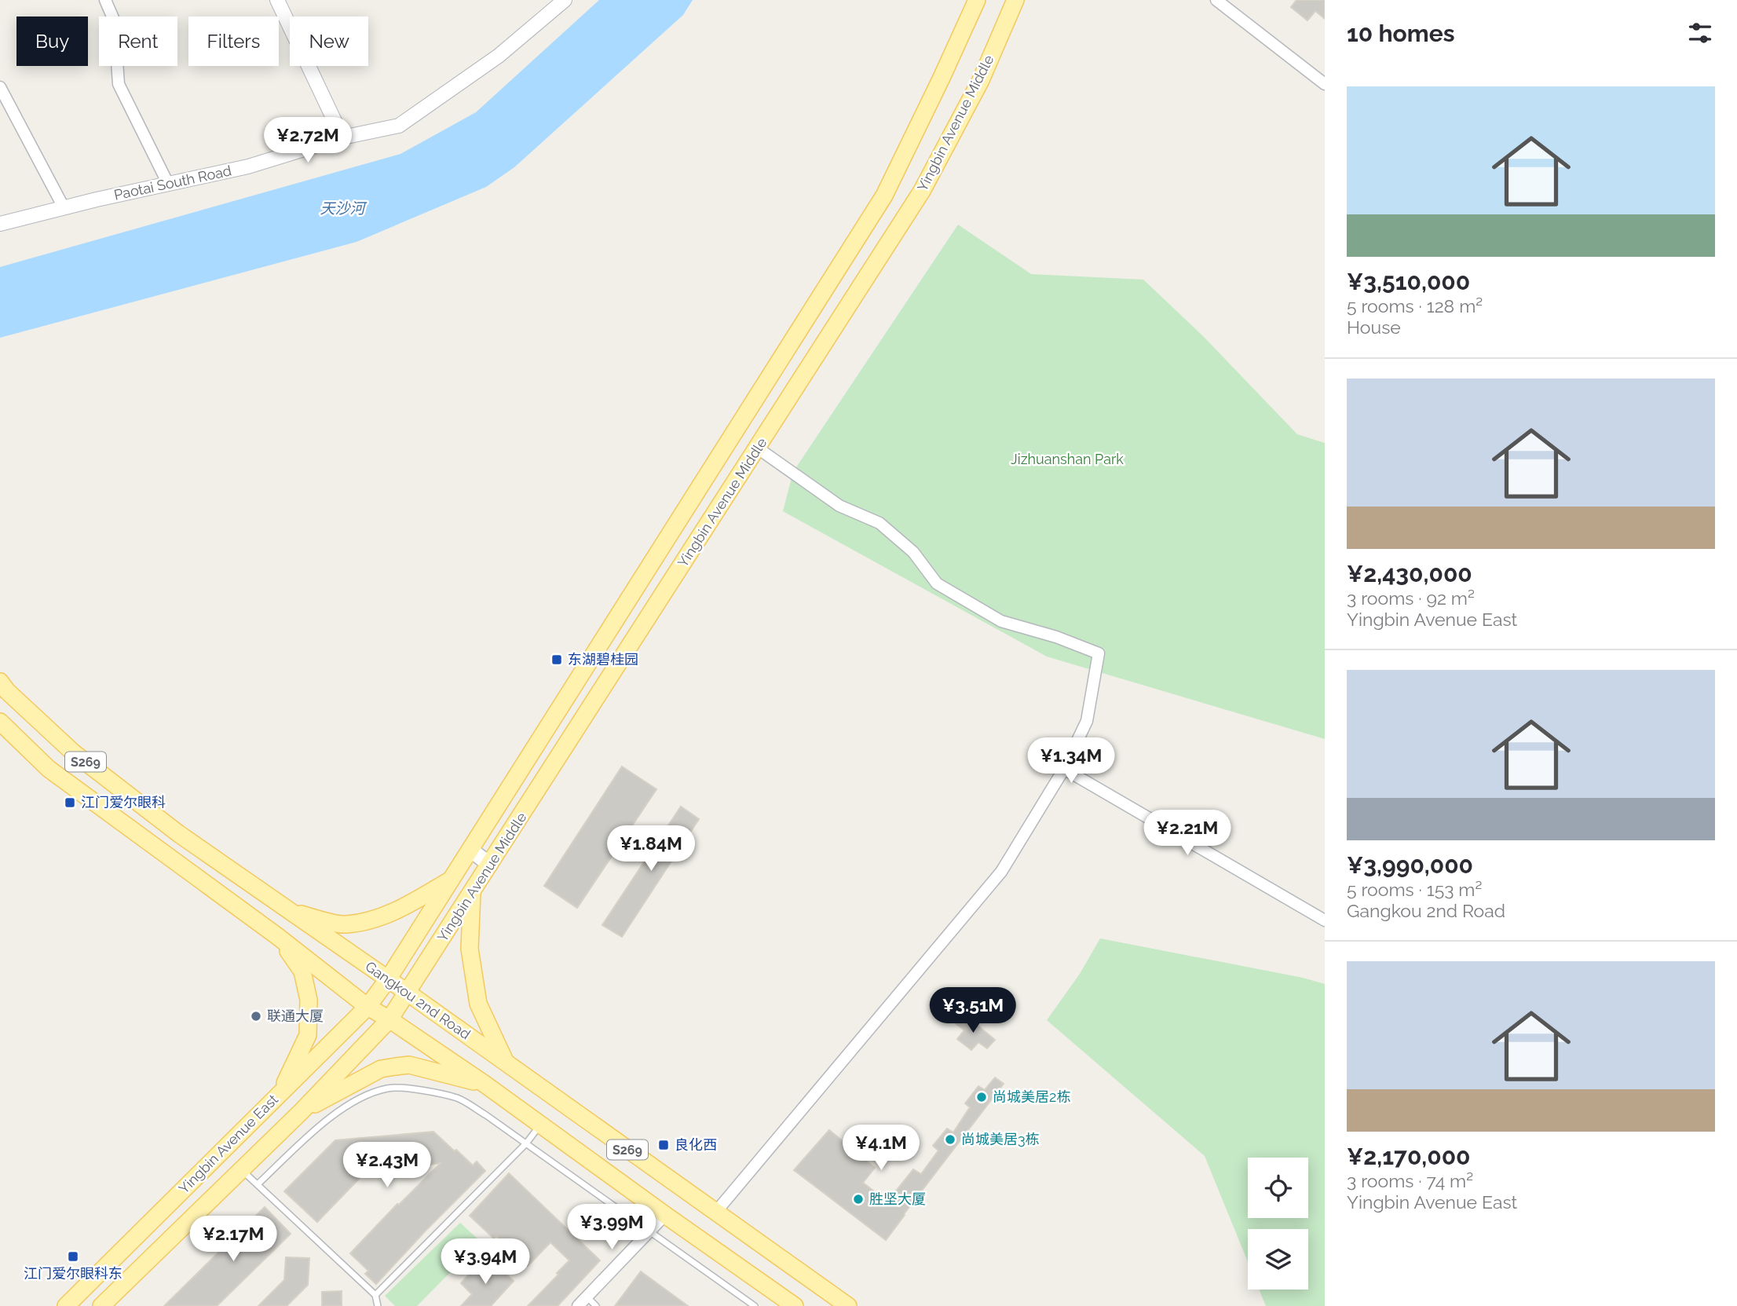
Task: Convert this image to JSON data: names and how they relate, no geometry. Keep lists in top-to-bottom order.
{
  "streets": {
    "main road": [
      "Yingbin Avenue Middle",
      "S269",
      "Gangkou 2nd Road",
      "Yingbin Avenue East"
    ],
    "street": ["Paotai South Road"]
  },
  "crossings": [
    ["Yingbin Avenue Middle", "Gangkou 2nd Road"],
    ["Yingbin Avenue Middle", "Yingbin Avenue East"],
    ["S269", "Yingbin Avenue East"],
    ["Gangkou 2nd Road", "Yingbin Avenue East"]
  ],
  "water": ["天沙河"],
  "parks": ["Jizhuanshan Park"],
  "places": {
    "transit": [
      "东湖碧桂园",
      "江门爱尔眼科",
      "良化西",
      "江门爱尔眼科东"
    ],
    "other": [
      "联通大厦",
      "尚城美居2栋",
      "尚城美居3栋",
      "胜坚大厦"
    ]
  },
  "page": {
    "heading": "10 homes",
    "chip": [
      "Buy",
      "Rent",
      "Filters",
      "New"
    ],
    "list": [
      {
        "name": "¥3,510,000",
        "note": "5 rooms · 128 m² · House"
      },
      {
        "name": "¥2,430,000",
        "note": "3 rooms · 92 m² · Yingbin Avenue East"
      },
      {
        "name": "¥3,990,000",
        "note": "5 rooms · 153 m² · Gangkou 2nd Road"
      },
      {
        "name": "¥2,170,000",
        "note": "3 rooms · 74 m² · Yingbin Avenue East"
      }
    ],
    "price": [
      "¥2.72M",
      "¥1.34M",
      "¥2.21M",
      "¥1.84M",
      "¥3.51M",
      "¥4.1M",
      "¥2.43M",
      "¥3.99M",
      "¥2.17M",
      "¥3.94M"
    ]
  }
}
